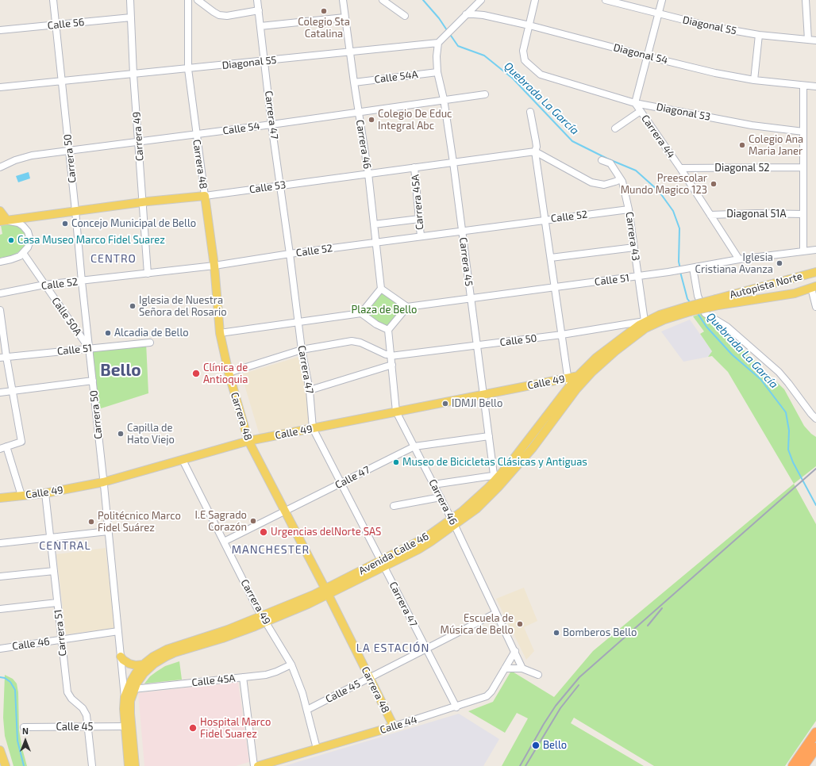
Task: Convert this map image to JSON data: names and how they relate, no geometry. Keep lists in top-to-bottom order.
{
  "streets": {
    "main road": [
      "Carrera 48",
      "Calle 53",
      "Autopista Norte",
      "Calle 49",
      "Avenida Calle 46",
      "Calle 44"
    ],
    "street": [
      "Calle 56",
      "Diagonal 55",
      "Diagonal 54",
      "Calle 54A",
      "Diagonal 53",
      "Carrera 47",
      "Calle 54",
      "Carrera 49",
      "Carrera 44",
      "Carrera 46",
      "Carrera 50",
      "Diagonal 52",
      "Carrera 45A",
      "Diagonal 51A",
      "Calle 52",
      "Carrera 43",
      "Carrera 45",
      "Calle 51",
      "Calle 50A",
      "Calle 50",
      "Calle 47",
      "Carrera 51",
      "Calle 46",
      "Calle 45A",
      "Calle 45"
    ]
  },
  "crossings": [
    ["Calle 56", "Carrera 49"],
    ["Calle 56", "Carrera 50"],
    ["Diagonal 55", "Carrera 47"],
    ["Diagonal 55", "Carrera 49"],
    ["Diagonal 55", "Carrera 46"],
    ["Diagonal 55", "Carrera 50"],
    ["Diagonal 55", "Carrera 48"],
    ["Diagonal 55", "Carrera 45"],
    ["Diagonal 54", "Diagonal 53"],
    ["Calle 54A", "Carrera 46"],
    ["Calle 54A", "Carrera 45"],
    ["Diagonal 53", "Carrera 44"],
    ["Carrera 47", "Calle 54"],
    ["Carrera 47", "Calle 53"],
    ["Carrera 47", "Calle 52"],
    ["Carrera 47", "Calle 50"],
    ["Carrera 47", "Calle 49"],
    ["Carrera 47", "Calle 47"],
    ["Carrera 47", "Avenida Calle 46"],
    ["Carrera 47", "Calle 45"],
    ["Carrera 47", "Calle 44"],
    ["Calle 54", "Carrera 49"],
    ["Calle 54", "Carrera 46"],
    ["Calle 54", "Carrera 50"],
    ["Calle 54", "Carrera 48"],
    ["Calle 54", "Carrera 45"],
    ["Carrera 49", "Calle 53"],
    ["Carrera 49", "Calle 52"],
    ["Carrera 49", "Calle 49"],
    ["Carrera 49", "Calle 47"],
    ["Carrera 49", "Avenida Calle 46"],
    ["Carrera 49", "Calle 45A"],
    ["Carrera 49", "Calle 45"],
    ["Carrera 49", "Calle 44"],
    ["Carrera 44", "Diagonal 52"],
    ["Carrera 44", "Diagonal 51A"],
    ["Carrera 44", "Calle 51"],
    ["Carrera 46", "Calle 53"],
    ["Carrera 46", "Calle 52"],
    ["Carrera 46", "Calle 50"],
    ["Carrera 46", "Calle 49"],
    ["Carrera 46", "Calle 47"],
    ["Carrera 46", "Avenida Calle 46"],
    ["Carrera 46", "Calle 45"],
    ["Carrera 46", "Calle 44"],
    ["Carrera 50", "Calle 53"],
    ["Carrera 50", "Calle 52"],
    ["Carrera 50", "Calle 51"],
    ["Carrera 50", "Calle 50A"],
    ["Carrera 50", "Calle 49"],
    ["Carrera 50", "Avenida Calle 46"],
    ["Carrera 50", "Calle 46"],
    ["Carrera 48", "Calle 53"],
    ["Carrera 48", "Calle 52"],
    ["Carrera 48", "Calle 50"],
    ["Carrera 48", "Calle 49"],
    ["Carrera 48", "Calle 47"],
    ["Carrera 48", "Avenida Calle 46"],
    ["Carrera 48", "Calle 45"],
    ["Carrera 48", "Calle 44"],
    ["Calle 53", "Carrera 45A"],
    ["Calle 53", "Carrera 45"],
    ["Carrera 45A", "Calle 52"],
    ["Calle 52", "Carrera 43"],
    ["Calle 52", "Carrera 45"],
    ["Calle 52", "Calle 50A"],
    ["Carrera 43", "Calle 51"],
    ["Carrera 43", "Calle 50"],
    ["Carrera 43", "Avenida Calle 46"],
    ["Carrera 45", "Calle 51"],
    ["Carrera 45", "Calle 50"],
    ["Carrera 45", "Calle 49"],
    ["Carrera 45", "Calle 47"],
    ["Carrera 45", "Avenida Calle 46"],
    ["Calle 51", "Calle 50A"],
    ["Calle 50", "Avenida Calle 46"],
    ["Calle 49", "Avenida Calle 46"],
    ["Calle 49", "Carrera 51"],
    ["Avenida Calle 46", "Calle 45A"],
    ["Carrera 51", "Calle 46"],
    ["Carrera 51", "Calle 45"]
  ],
  "districts": [
    "CENTRO",
    "Bello",
    "CENTRAL",
    "MANCHESTER",
    "LA ESTACIÓN"
  ],
  "water": ["Quebrada La García"],
  "parks": ["Plaza de Bello"],
  "places": [
    "Colegio Sta Catalina",
    "Colegio De Educ Integral Abc",
    "Colegio Ana Maria Janer",
    "Preescolar Mundo Magico 123",
    "Concejo Municipal de Bello",
    "Casa Museo Marco Fidel Suarez",
    "Iglesia Cristiana Avanza",
    "Iglesia de Nuestra Señora del Rosario",
    "Alcadia de Bello",
    "Clínica de Antioquia",
    "IDMJI Bello",
    "Capilla de Hato Viejo",
    "Museo de Bicicletas Clásicas y Antiguas",
    "I.E Sagrado Corazón",
    "Politécnico Marco Fidel Suárez",
    "Urgencias delNorte SAS",
    "Escuela de Música de Bello",
    "Bomberos Bello",
    "Hospital Marco Fidel Suarez",
    "Bello"
  ],
  "north": "top"
}
